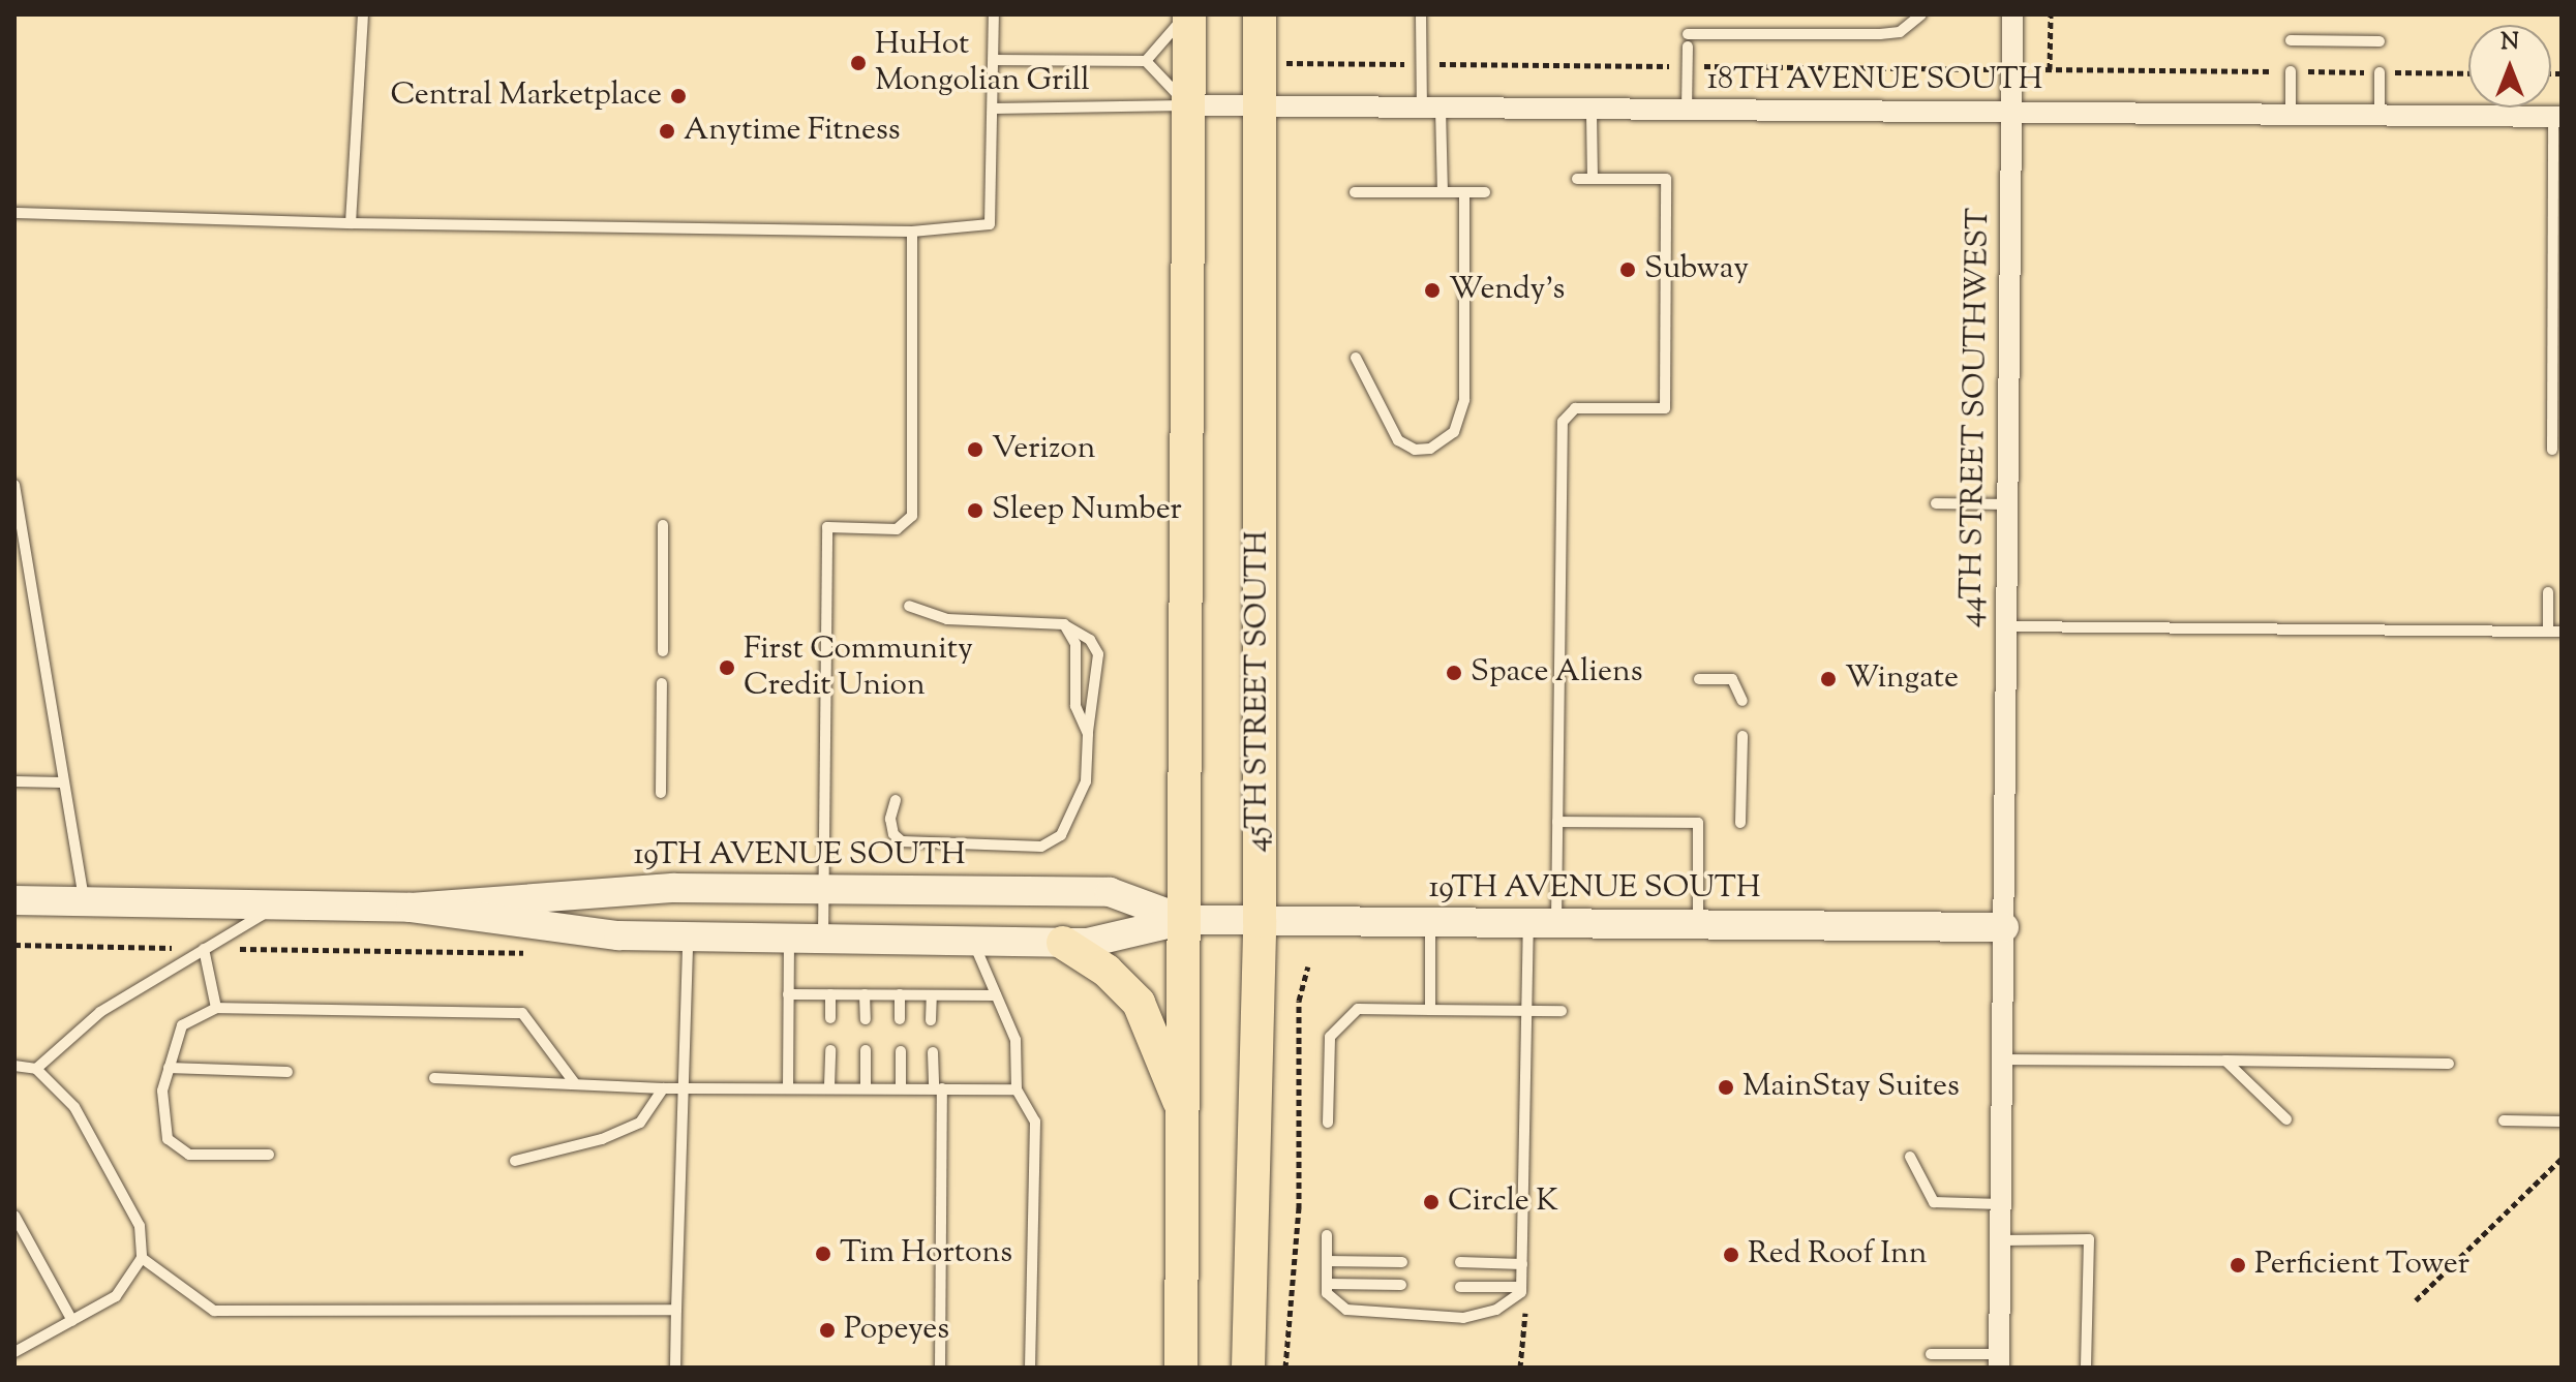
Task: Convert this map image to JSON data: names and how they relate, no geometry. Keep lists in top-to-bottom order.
{
  "streets": {
    "main road": ["45TH STREET SOUTH"],
    "street": ["18TH AVENUE SOUTH", "44TH STREET SOUTHWEST", "19TH AVENUE SOUTH"]
  },
  "crossings": [
    ["18TH AVENUE SOUTH", "44TH STREET SOUTHWEST"],
    ["18TH AVENUE SOUTH", "45TH STREET SOUTH"],
    ["44TH STREET SOUTHWEST", "19TH AVENUE SOUTH"],
    ["45TH STREET SOUTH", "19TH AVENUE SOUTH"]
  ],
  "places": [
    "HuHot Mongolian Grill",
    "Central Marketplace",
    "Anytime Fitness",
    "Subway",
    "Wendy's",
    "Verizon",
    "Sleep Number",
    "First Community Credit Union",
    "Space Aliens",
    "Wingate",
    "MainStay Suites",
    "Circle K",
    "Tim Hortons",
    "Red Roof Inn",
    "Perficient Tower",
    "Popeyes"
  ],
  "north": "top"
}
